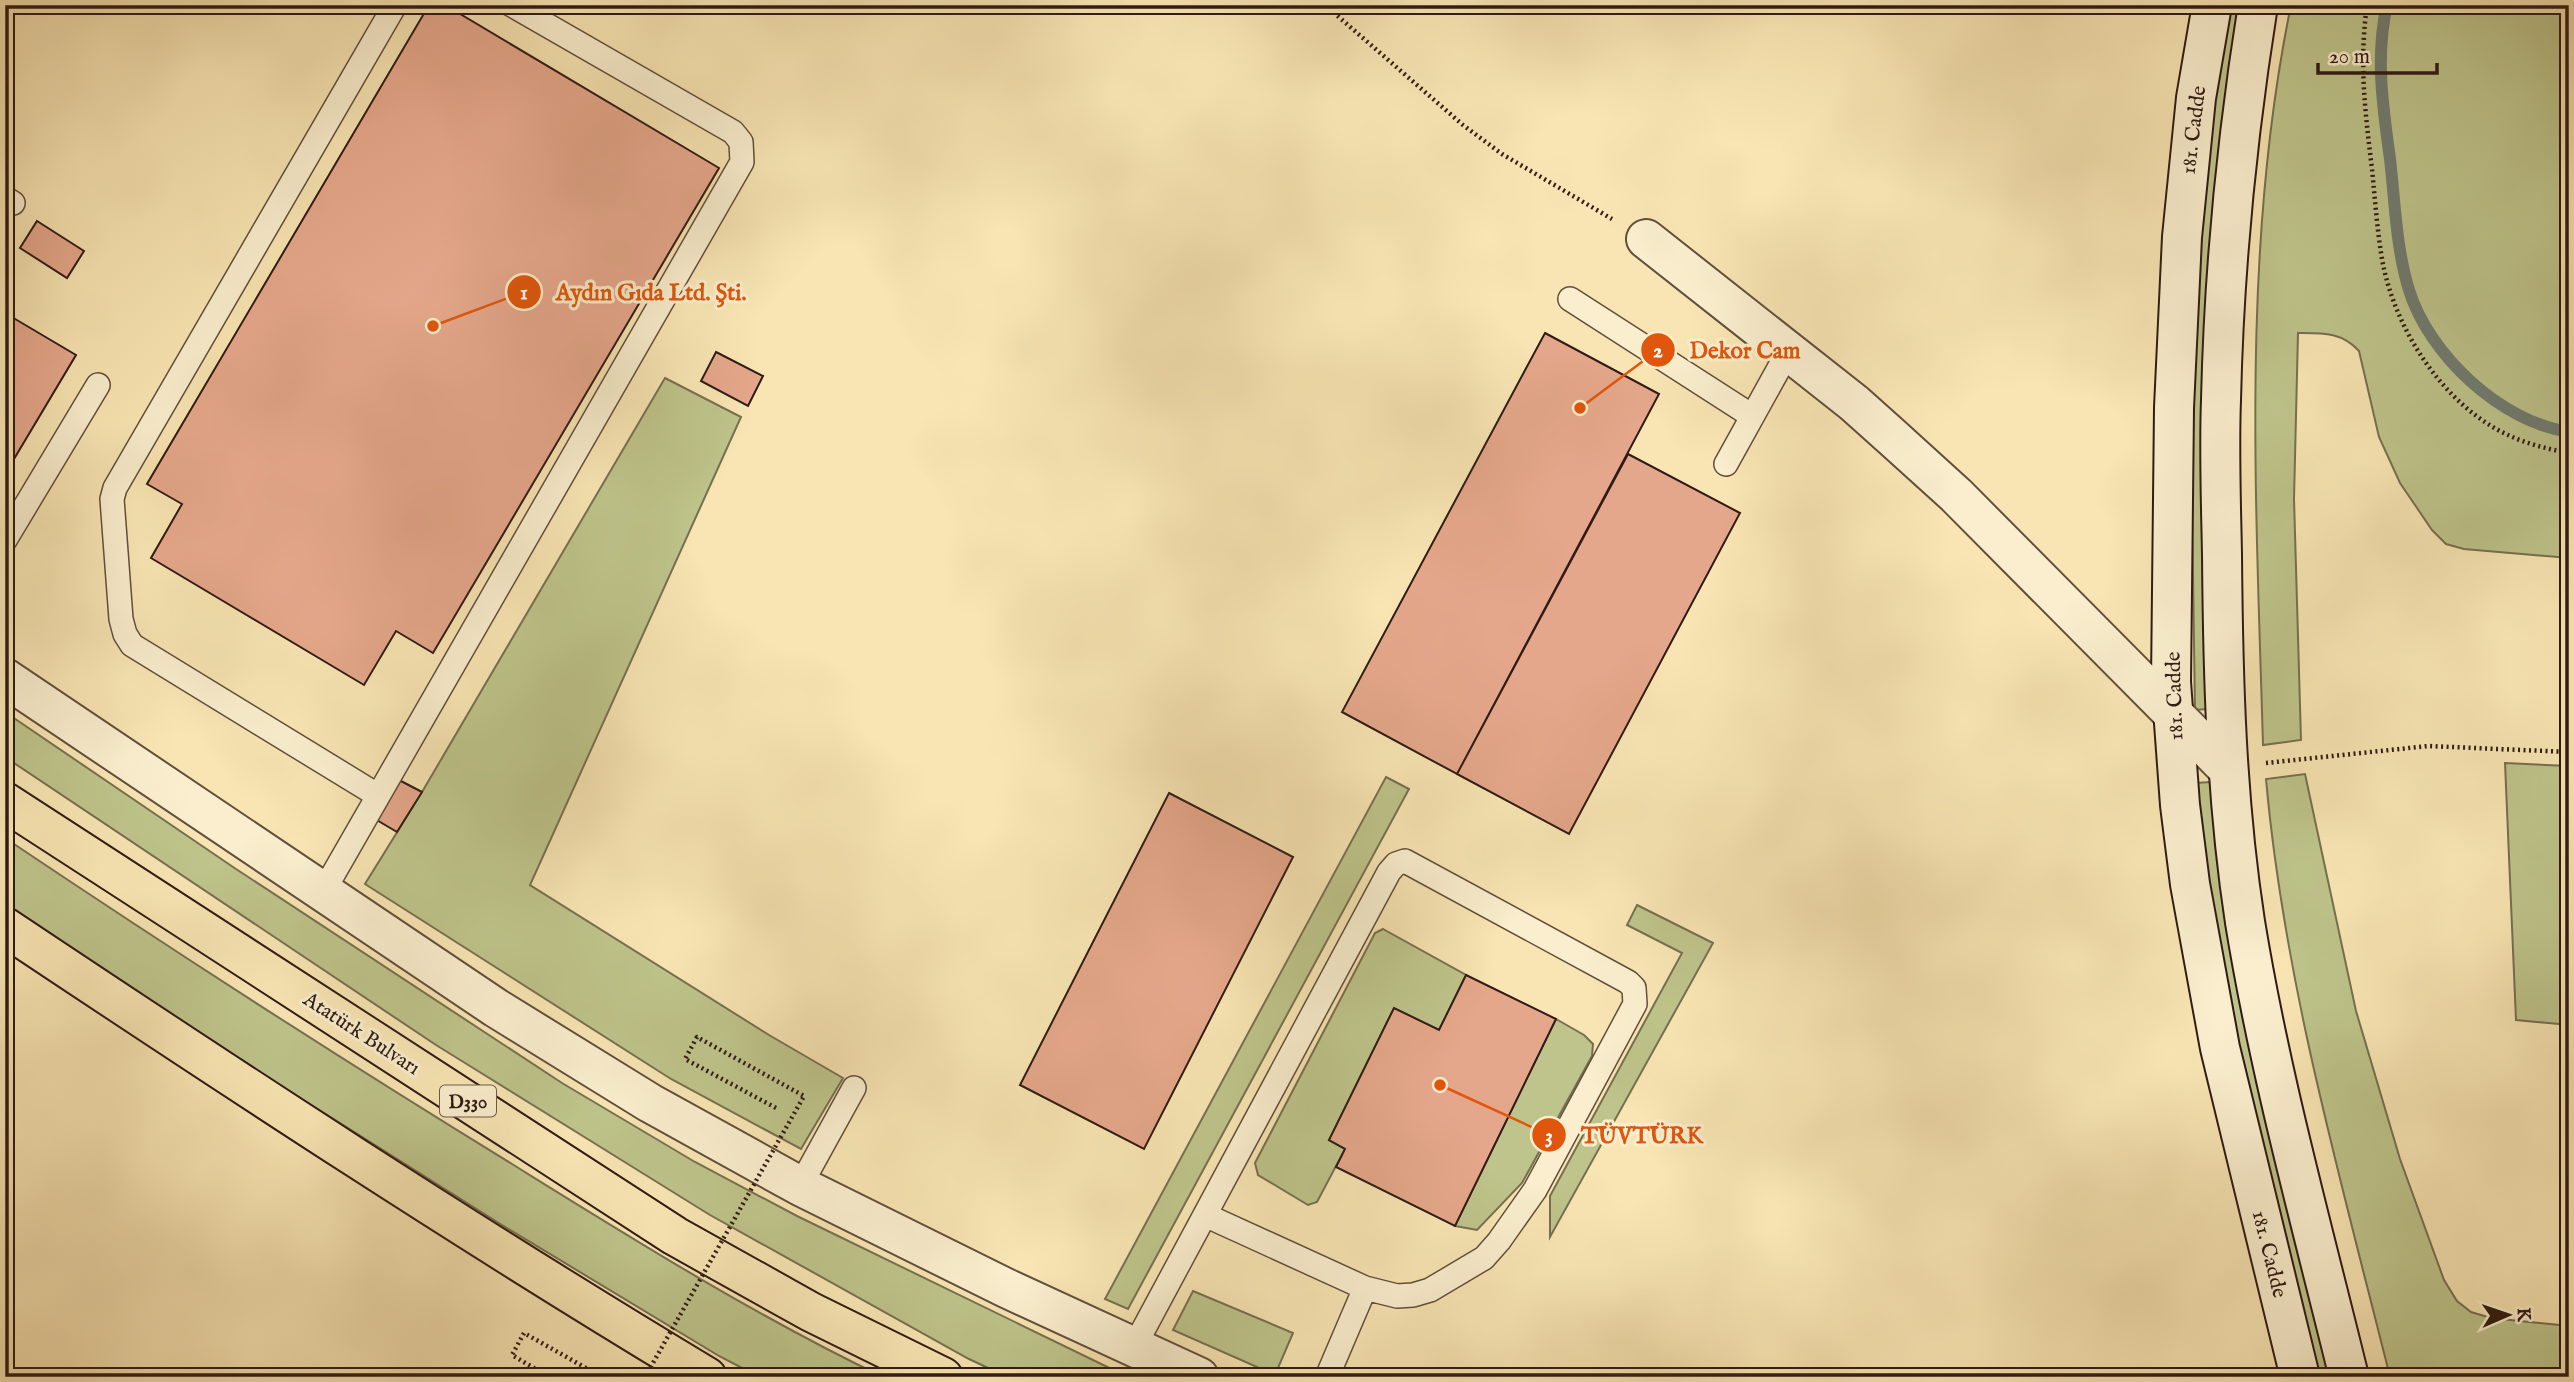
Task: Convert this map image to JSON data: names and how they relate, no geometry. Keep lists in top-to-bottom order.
{
  "streets": {
    "highway": ["Atatürk Bulvarı", "D330"],
    "street": ["181. Cadde"]
  },
  "places": ["Aydın Gıda Ltd. Şti.", "Dekor Cam", "TÜVTÜRK"],
  "scale_bar": "20 m",
  "north": "right"
}
